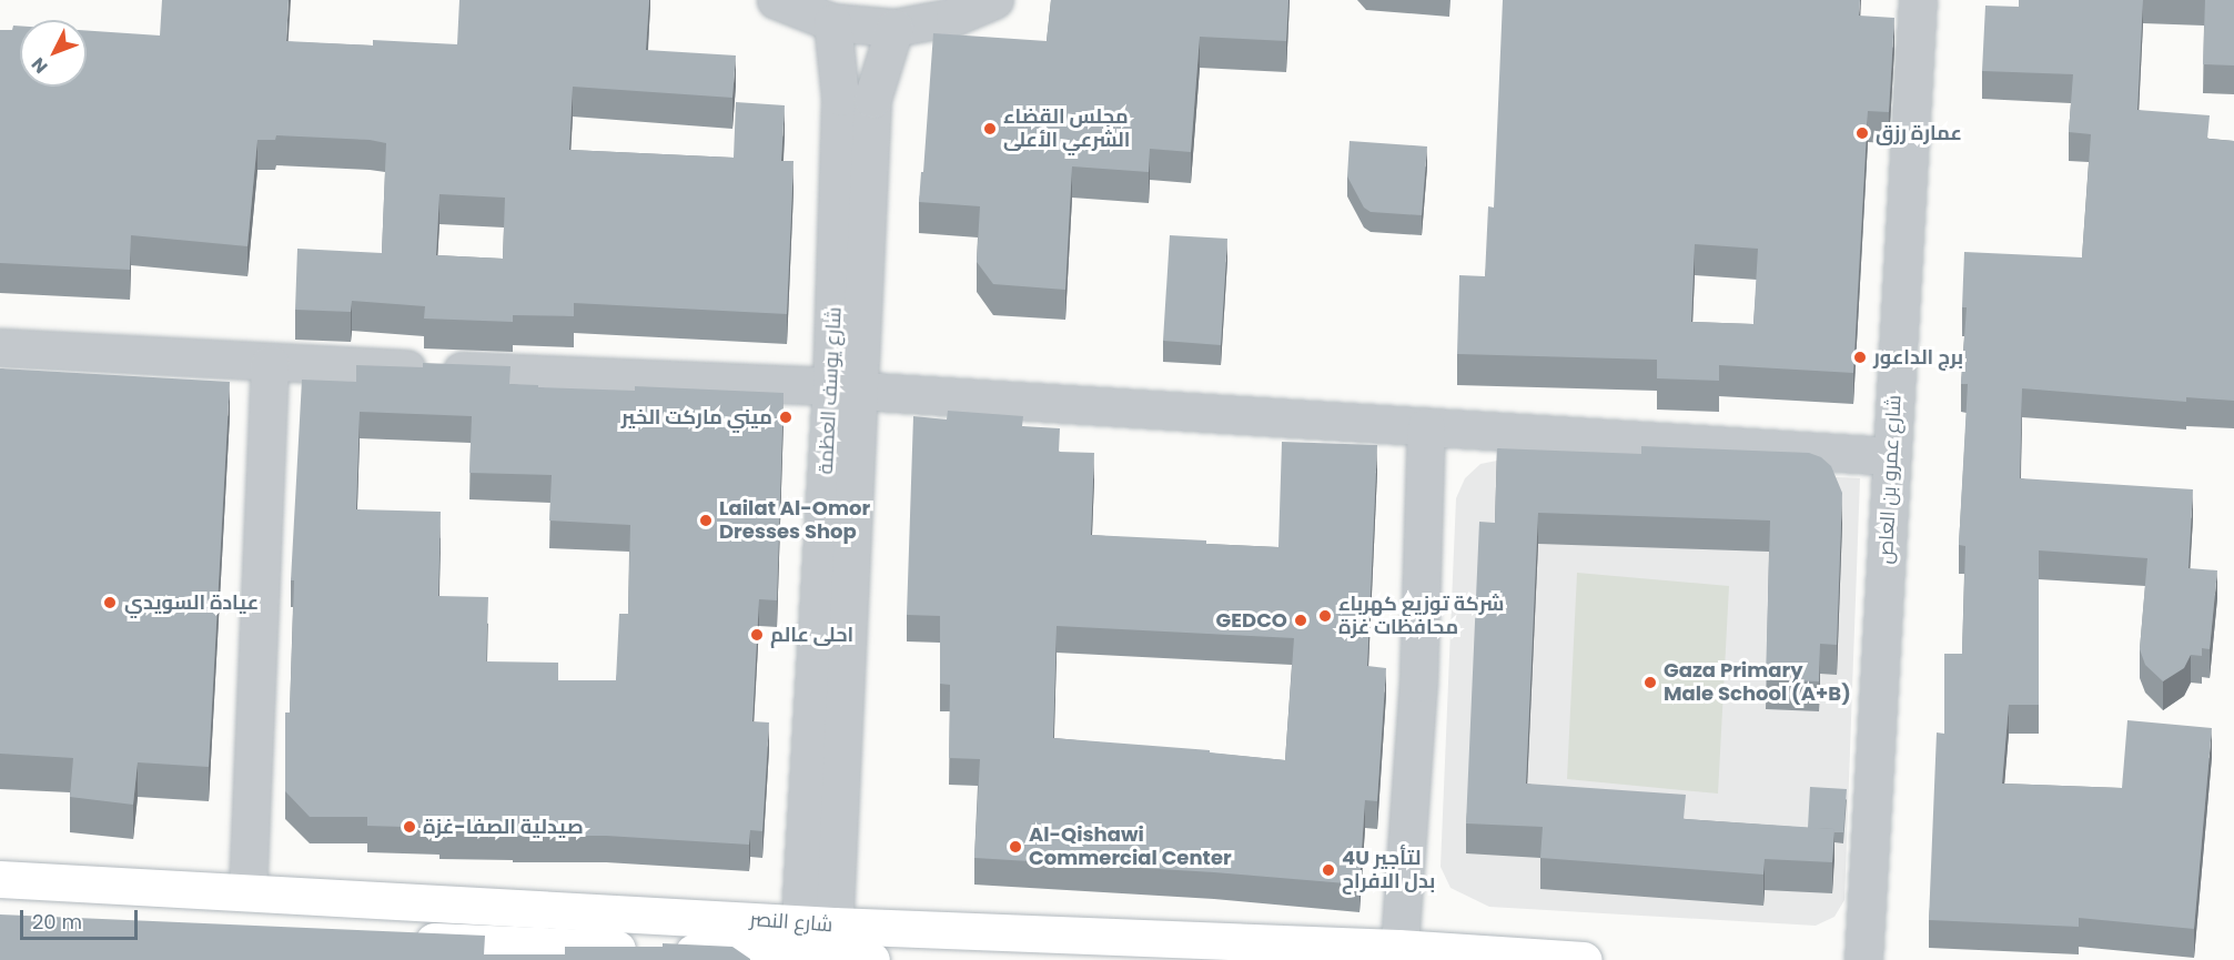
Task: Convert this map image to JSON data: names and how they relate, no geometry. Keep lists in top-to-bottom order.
{
  "streets": {
    "main road": ["شارع النصر"],
    "street": ["شارع يوسف العظمة", "شارع عمرو بن العاص"]
  },
  "crossings": [
    ["شارع يوسف العظمة", "شارع النصر"]
  ],
  "places": [
    "مجلس القضاء الشرعي الأعلى",
    "عمارة رزق",
    "برج الداعور",
    "ميني ماركت الخير",
    "Lailat Al-Omor Dresses Shop",
    "عيادة السويدي",
    "شركة توزيع كهرباء محافظات غزة",
    "GEDCO",
    "احلى عالم",
    "Gaza Primary Male School (A+B)",
    "صيدلية الصفا-غزة",
    "Al-Qishawi Commercial Center",
    "4U لتأجير بدل الافراح"
  ],
  "scale_bar": "20 m",
  "north": "bottom left"
}
